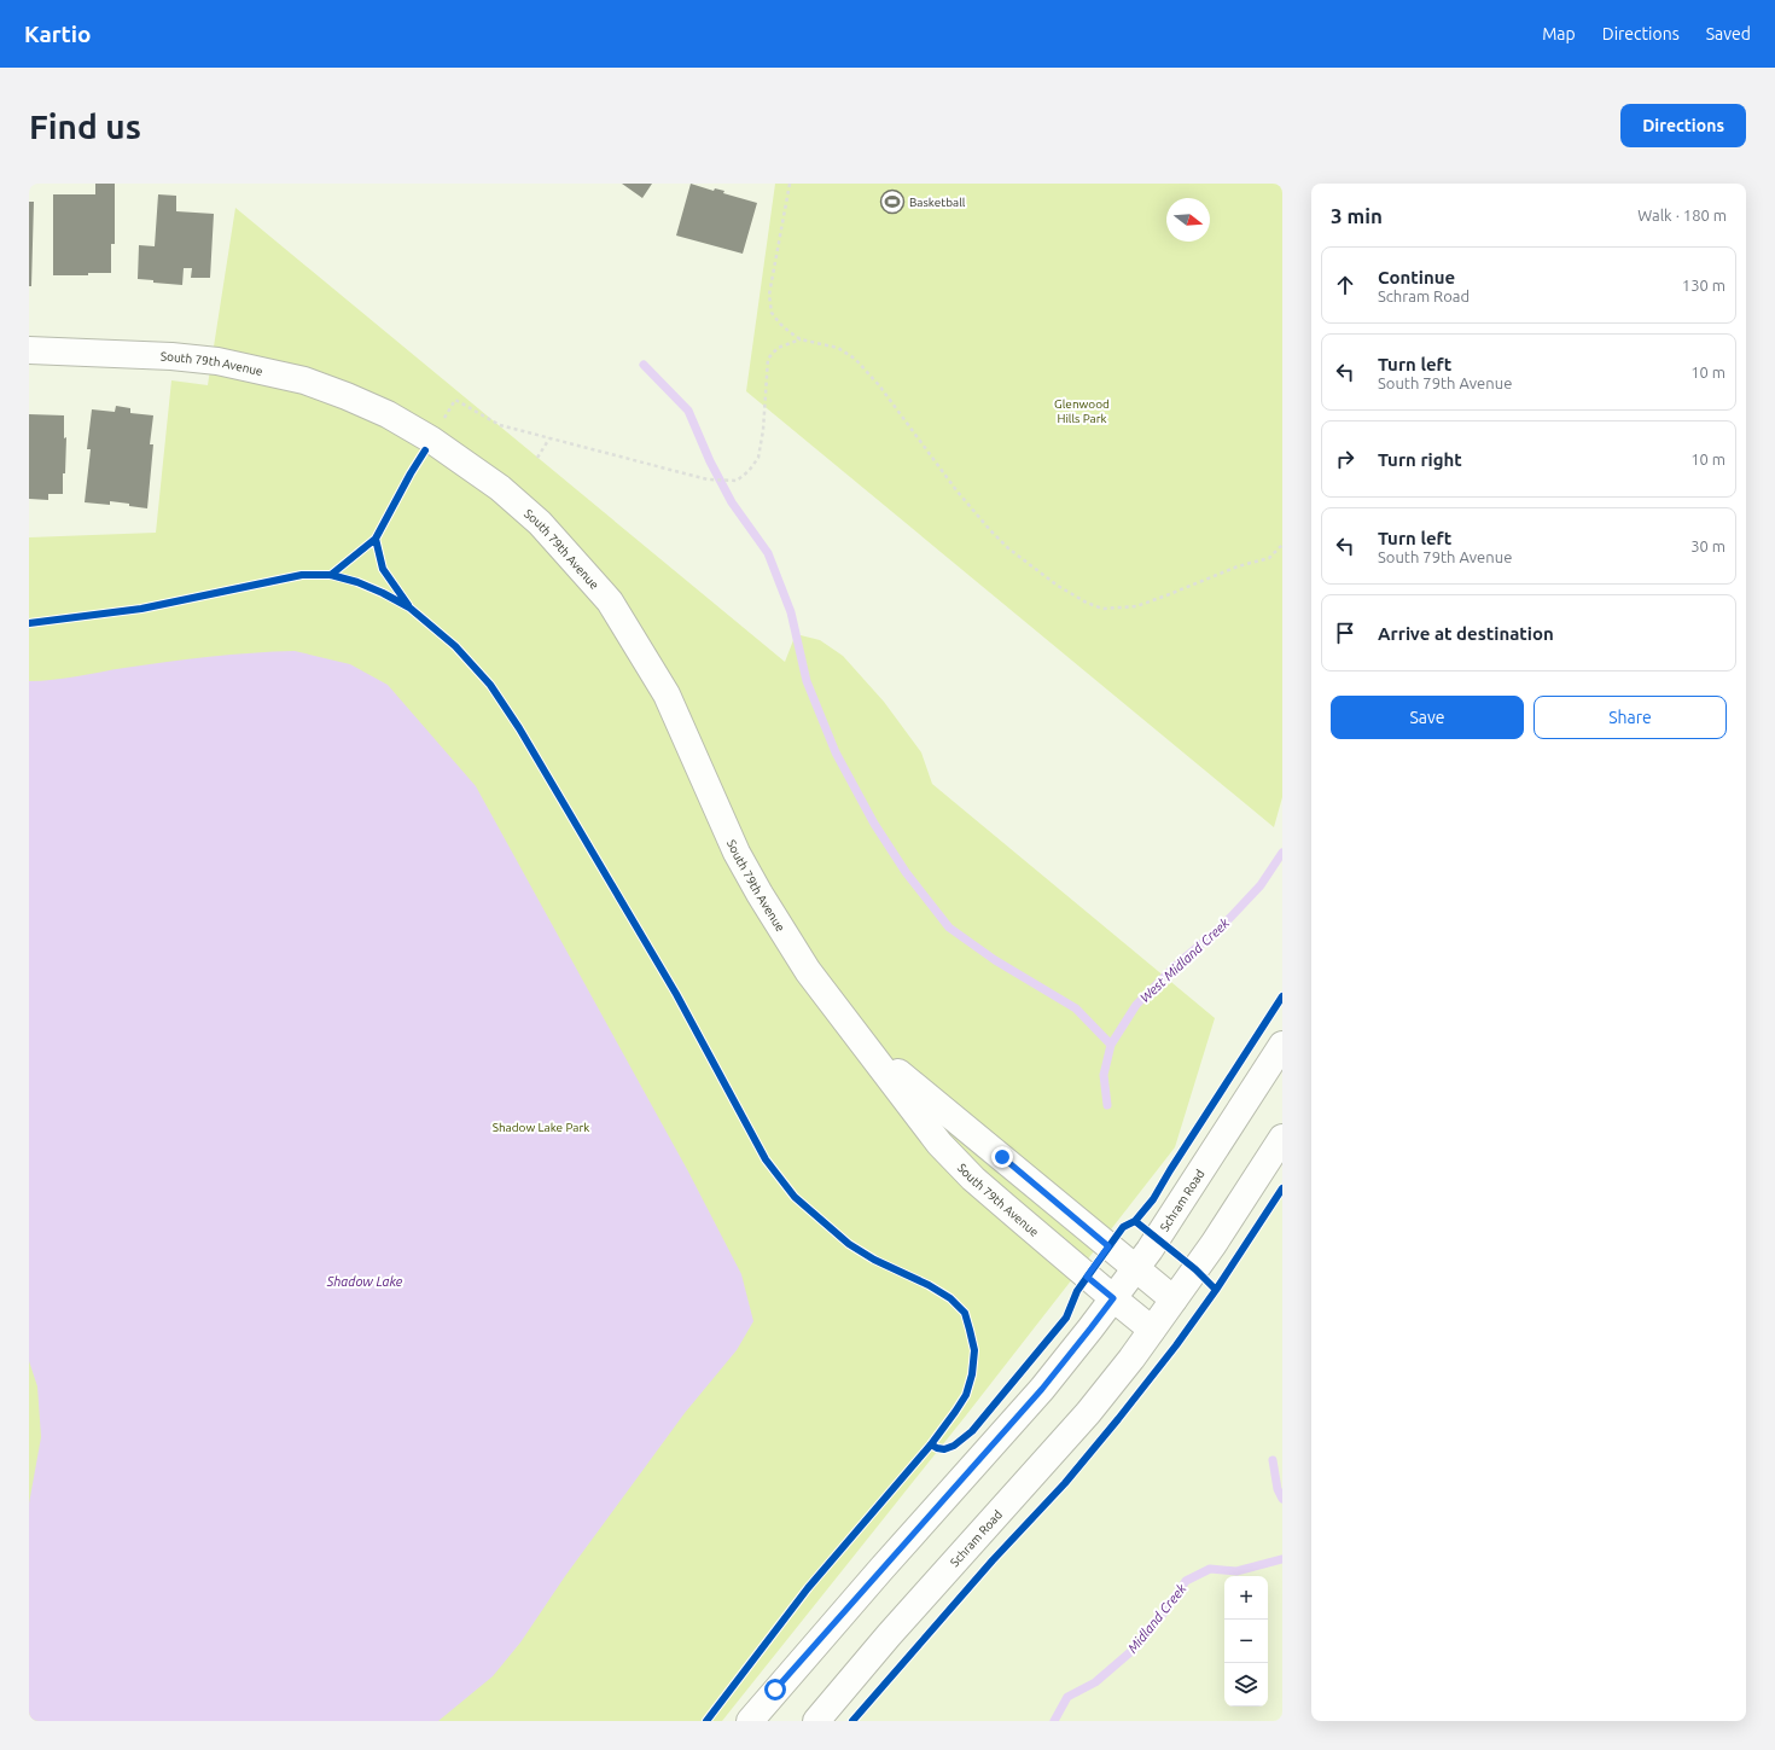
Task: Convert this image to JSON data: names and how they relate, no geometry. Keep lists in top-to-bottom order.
{
  "streets": {
    "street": ["South 79th Avenue", "Schram Road"]
  },
  "crossings": [
    ["South 79th Avenue", "Schram Road"]
  ],
  "water": ["West Midland Creek", "Shadow Lake", "Midland Creek"],
  "parks": ["Glenwood Hills Park", "Shadow Lake Park"],
  "places": {
    "sports": ["Basketball"]
  },
  "north": "right",
  "page": {
    "header": "Kartio",
    "nav": ["Map", "Directions", "Saved"],
    "buttons": [
      "Directions",
      ["Save", "Share"]
    ],
    "title": "Find us",
    "heading": ["3 min", "Walk · 180 m"],
    "list": [
      ["Continue", "Schram Road", "130 m"],
      ["Turn left", "South 79th Avenue", "10 m"],
      ["Turn right", "10 m"],
      ["Turn left", "South 79th Avenue", "30 m"],
      "Arrive at destination"
    ],
    "map_buttons": ["+", "−"]
  }
}
